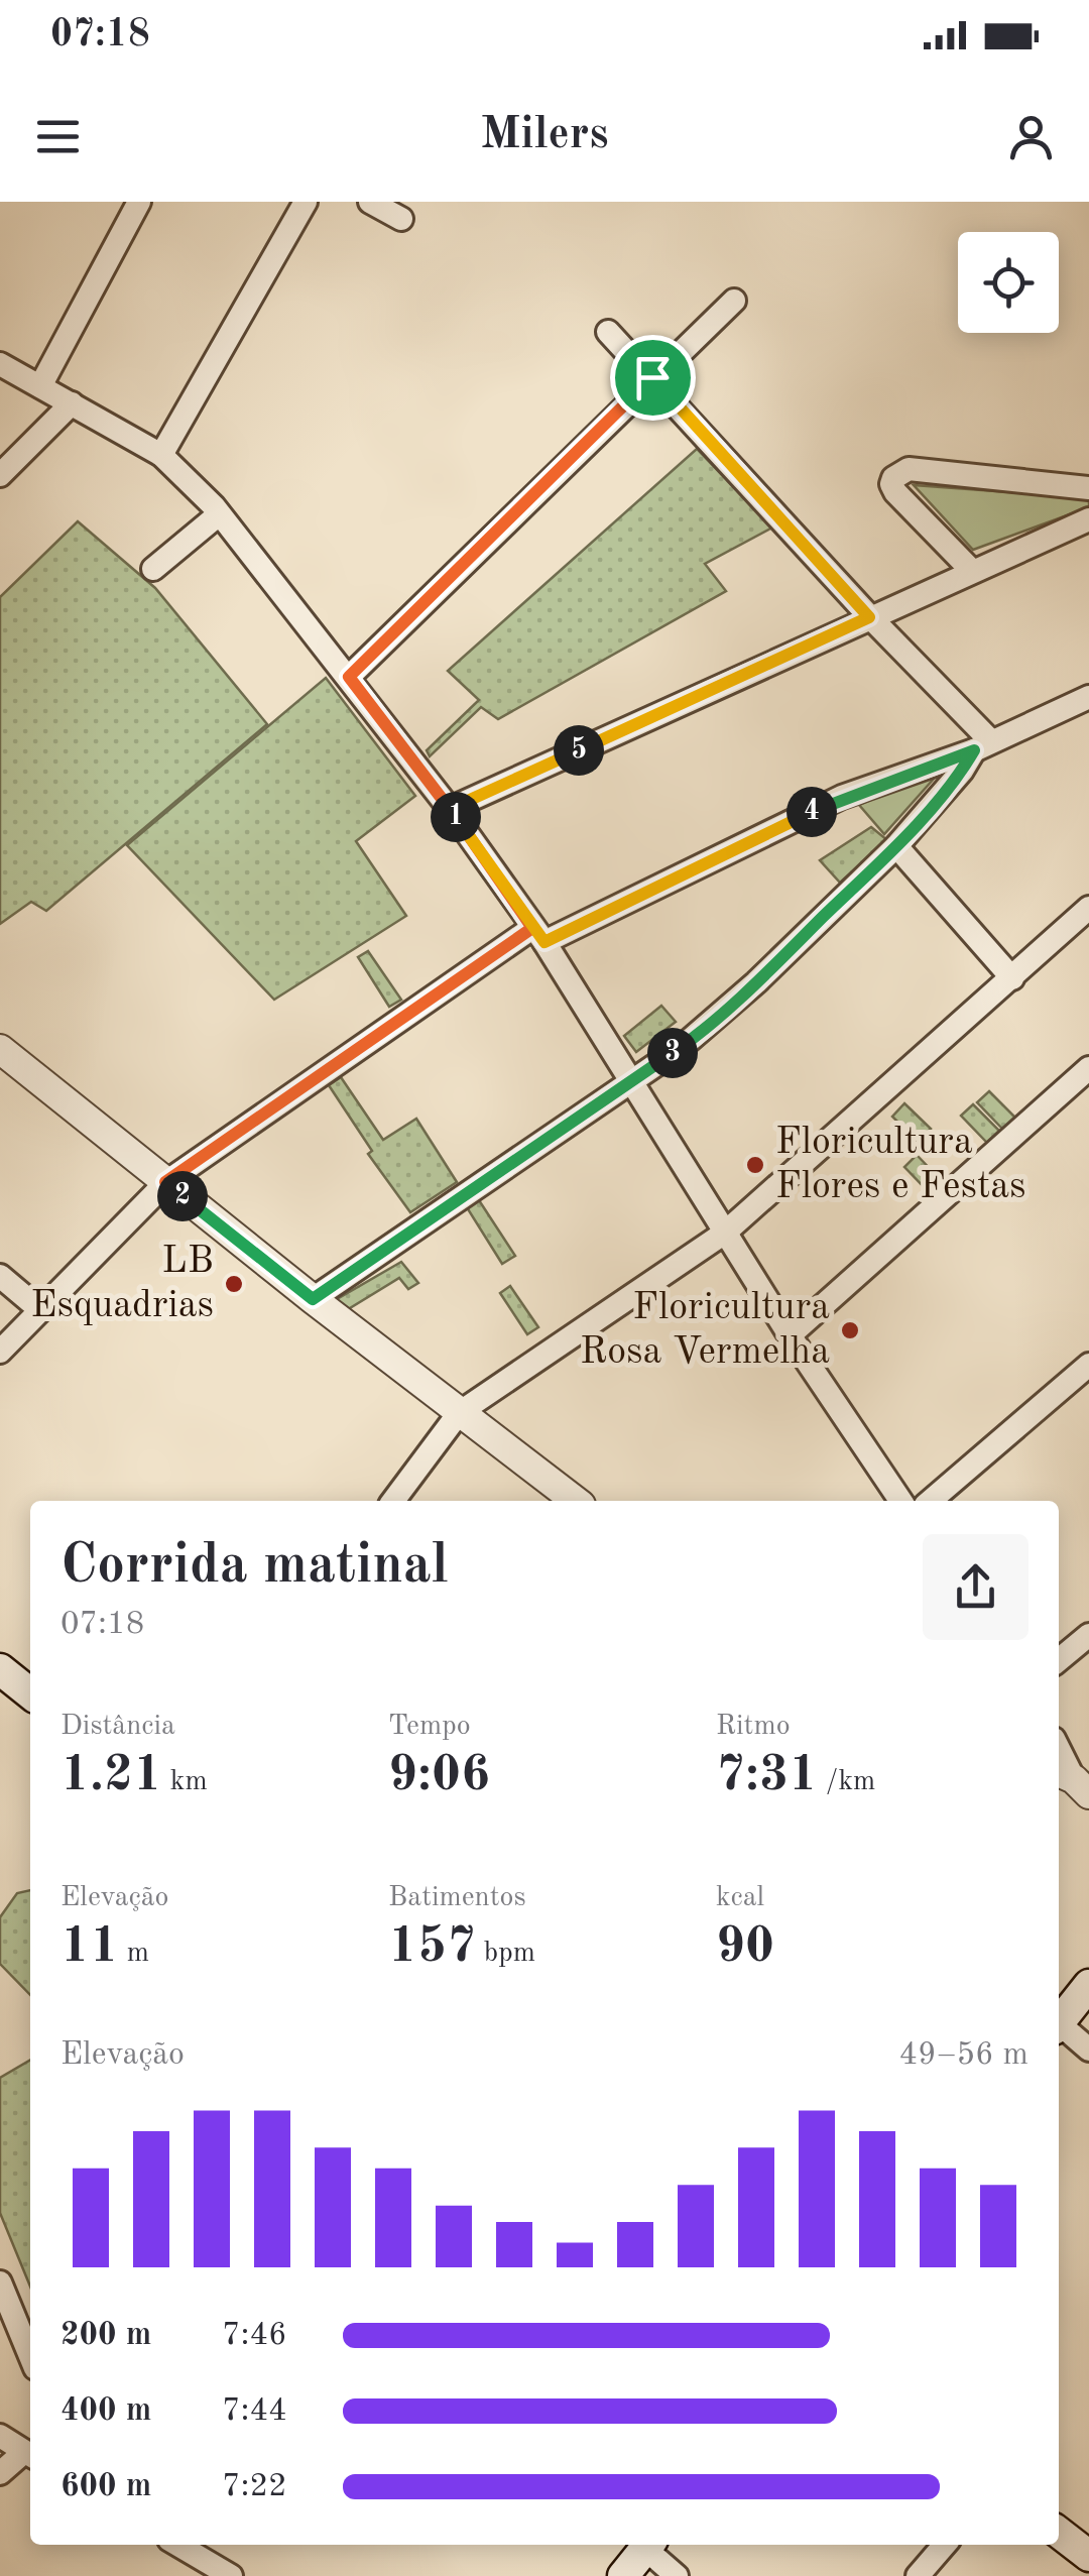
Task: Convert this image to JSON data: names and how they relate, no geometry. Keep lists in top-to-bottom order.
{
  "places": ["Floricultura Flores e Festas", "LB Esquadrias", "Floricultura Rosa Vermelha"],
  "page": {
    "status": "07:18",
    "header": "Milers",
    "pins": [
      "5",
      "4",
      "1",
      "3",
      "2"
    ],
    "heading": ["Corrida matinal", "07:18"],
    "stats": [
      ["Distância", "1.21 km"],
      ["Tempo", "9:06"],
      ["Ritmo", "7:31 /km"],
      ["Elevação", "11 m"],
      ["Batimentos", "157 bpm"],
      ["kcal", "90"]
    ],
    "chart": ["Elevação", "49–56 m"],
    "list": [
      {
        "name": "200 m",
        "note": "7:46"
      },
      {
        "name": "400 m",
        "note": "7:44"
      },
      {
        "name": "600 m",
        "note": "7:22"
      }
    ]
  }
}
